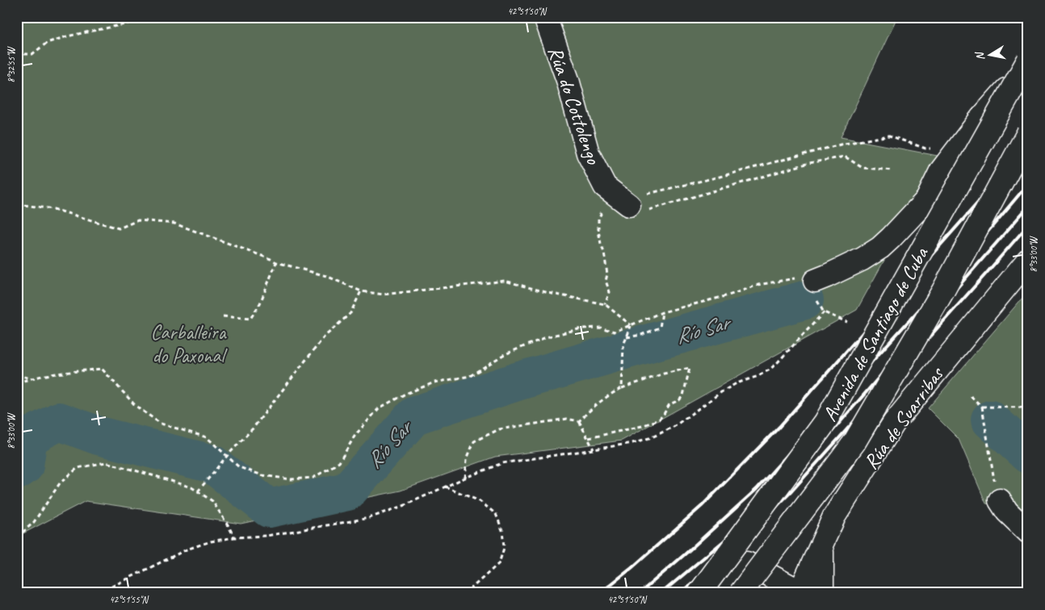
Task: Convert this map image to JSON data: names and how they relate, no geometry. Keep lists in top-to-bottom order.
{
  "streets": {
    "main road": ["Rúa do Cottolengo", "Avenida de Santiago de Cuba", "Rúa de Suarribas"]
  },
  "water": ["Río Sar"],
  "parks": ["Carballeira do Paxonal"],
  "north": "left",
  "coordinates": [
    "42°51'50\"N",
    "8°32'55\"W",
    "8°33'00\"W",
    "42°51'55\"N"
  ]
}
